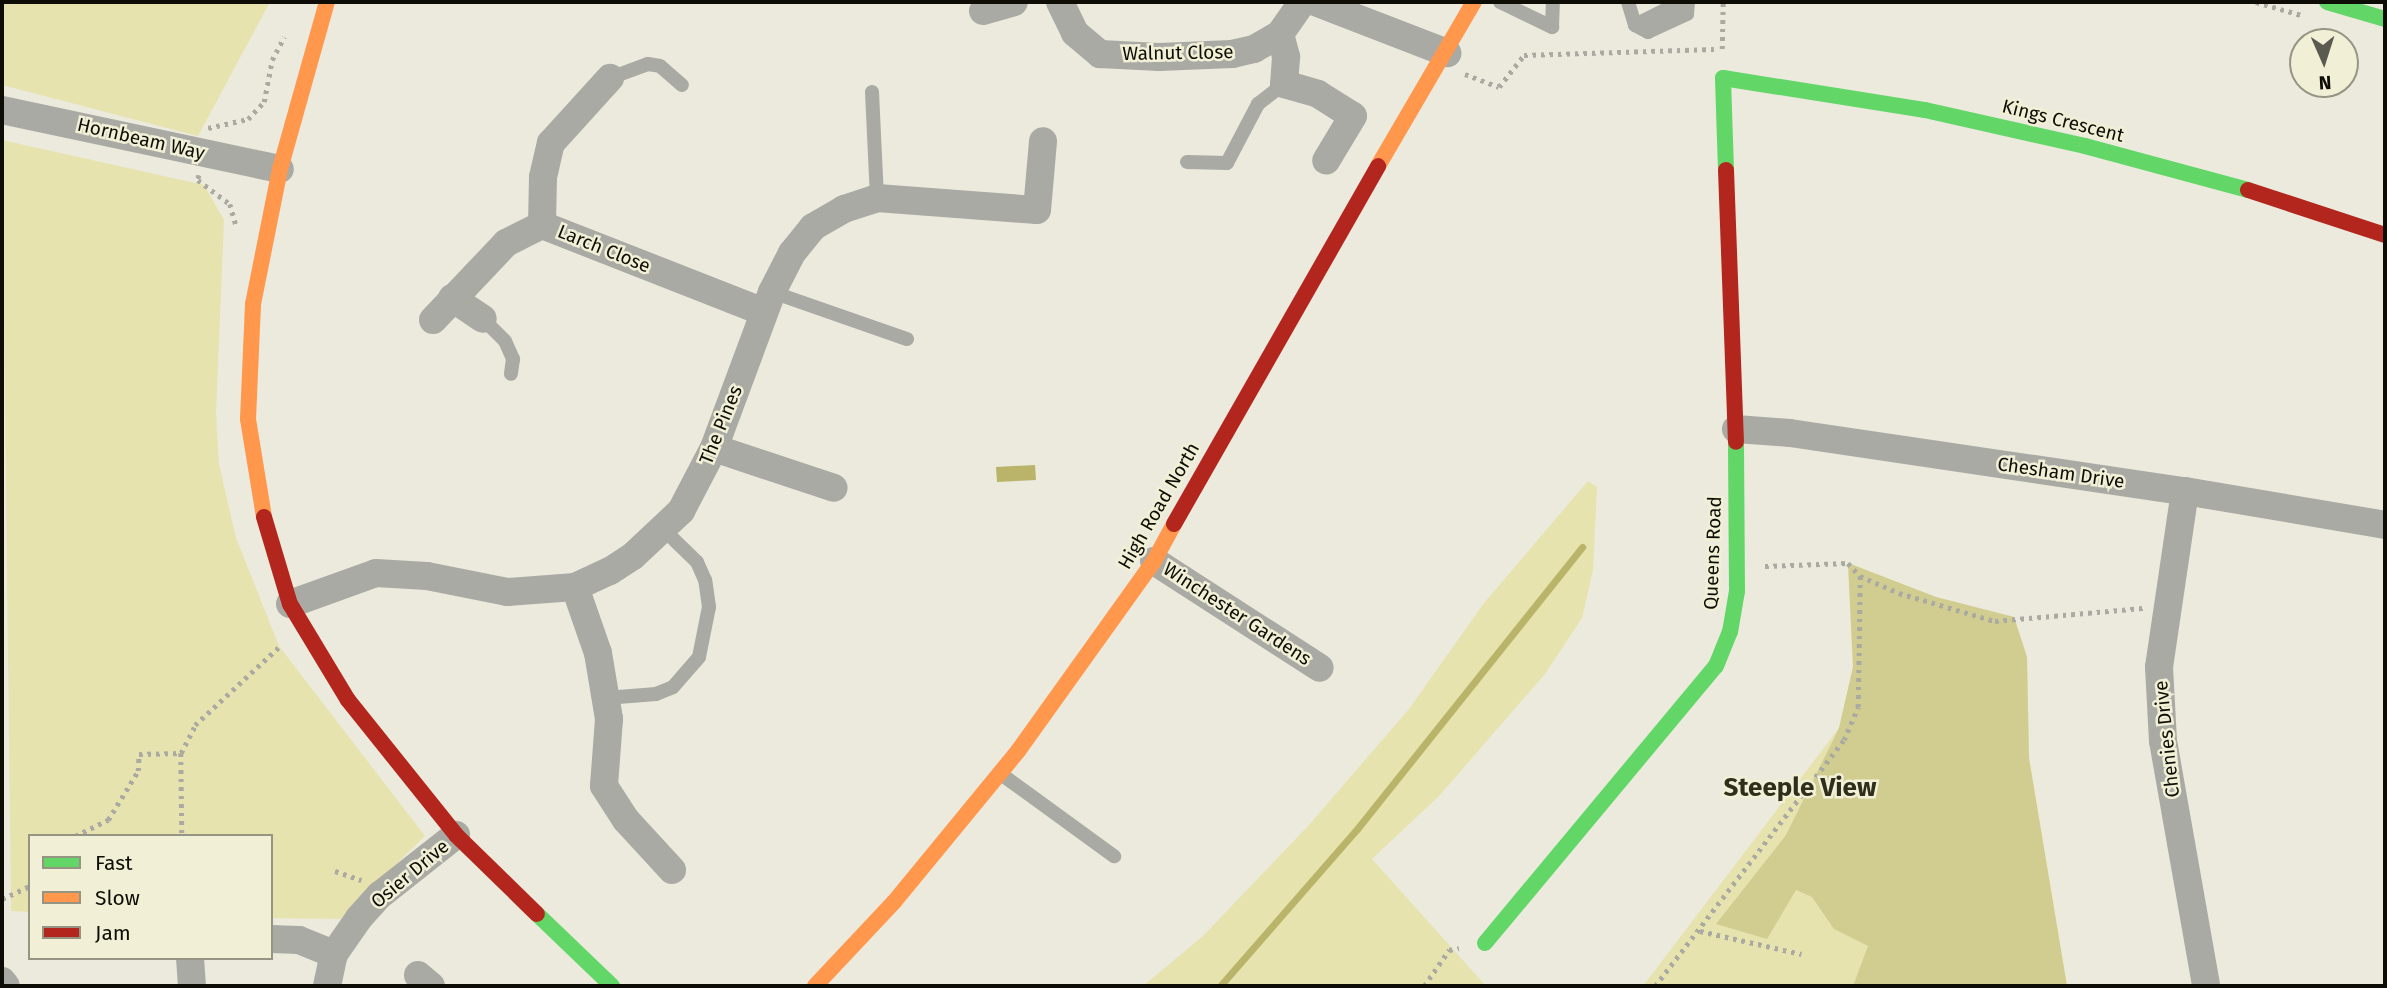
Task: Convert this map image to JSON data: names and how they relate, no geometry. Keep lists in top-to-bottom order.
{
  "streets": {
    "main road": ["Kings Crescent", "High Road North", "Queens Road"],
    "street": [
      "Walnut Close",
      "Hornbeam Way",
      "Larch Close",
      "The Pines",
      "Chesham Drive",
      "Winchester Gardens",
      "Chenies Drive",
      "Osier Drive"
    ]
  },
  "crossings": [
    ["Kings Crescent", "Queens Road"],
    ["Larch Close", "The Pines"],
    ["Chesham Drive", "Queens Road"],
    ["Chesham Drive", "Chenies Drive"],
    ["High Road North", "Winchester Gardens"]
  ],
  "districts": ["Steeple View"],
  "legend": ["Fast", "Slow", "Jam"],
  "north": "bottom"
}
